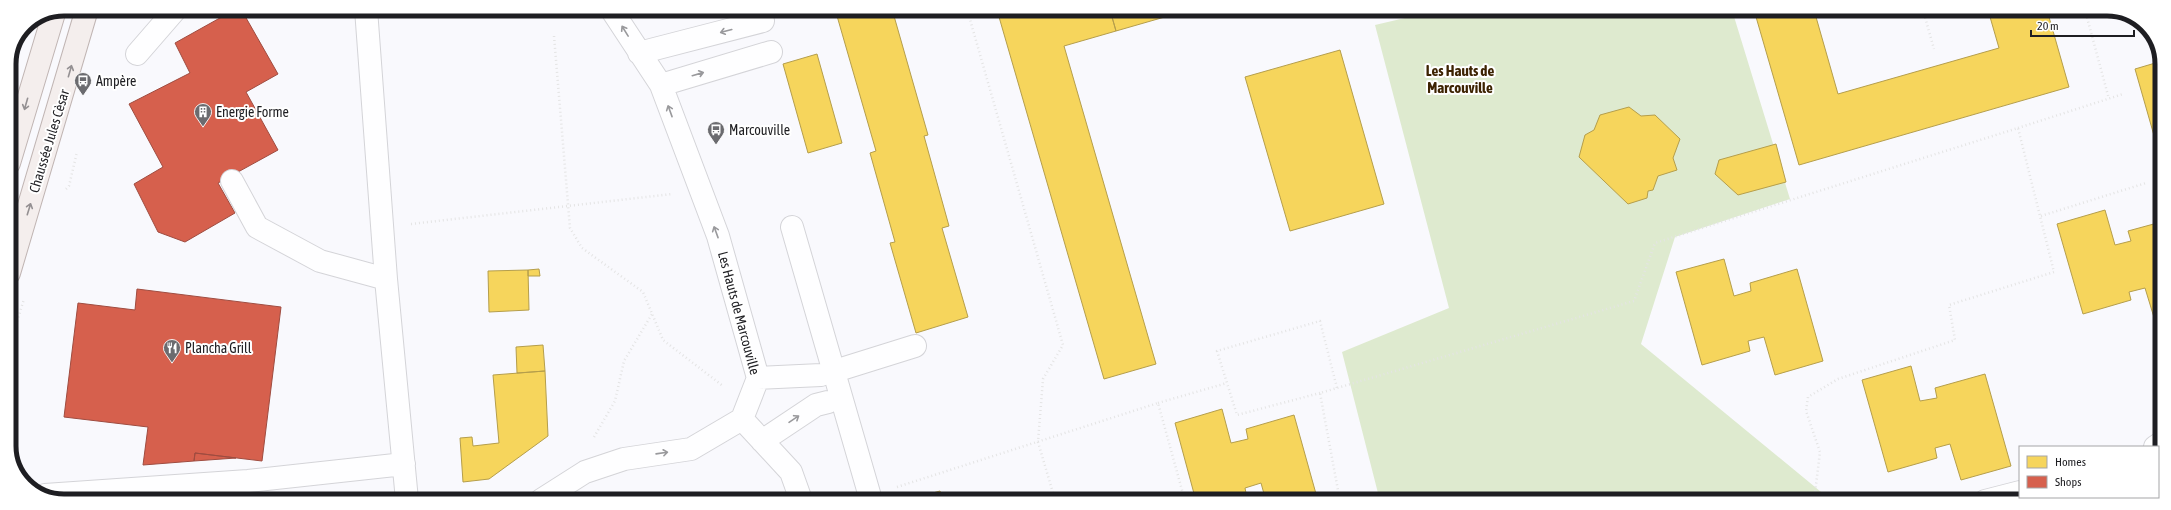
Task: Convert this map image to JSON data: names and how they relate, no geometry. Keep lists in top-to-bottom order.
{
  "streets": {
    "main road": ["Chaussée Jules Cèsar"],
    "street": ["Les Hauts de Marcouville"]
  },
  "districts": ["Les Hauts de Marcouville"],
  "places": {
    "bus stop": ["Ampère", "Marcouville"],
    "building": ["Energie Forme"],
    "restaurant": ["Plancha Grill"]
  },
  "legend": ["Homes", "Shops"],
  "scale_bar": "20 m"
}
